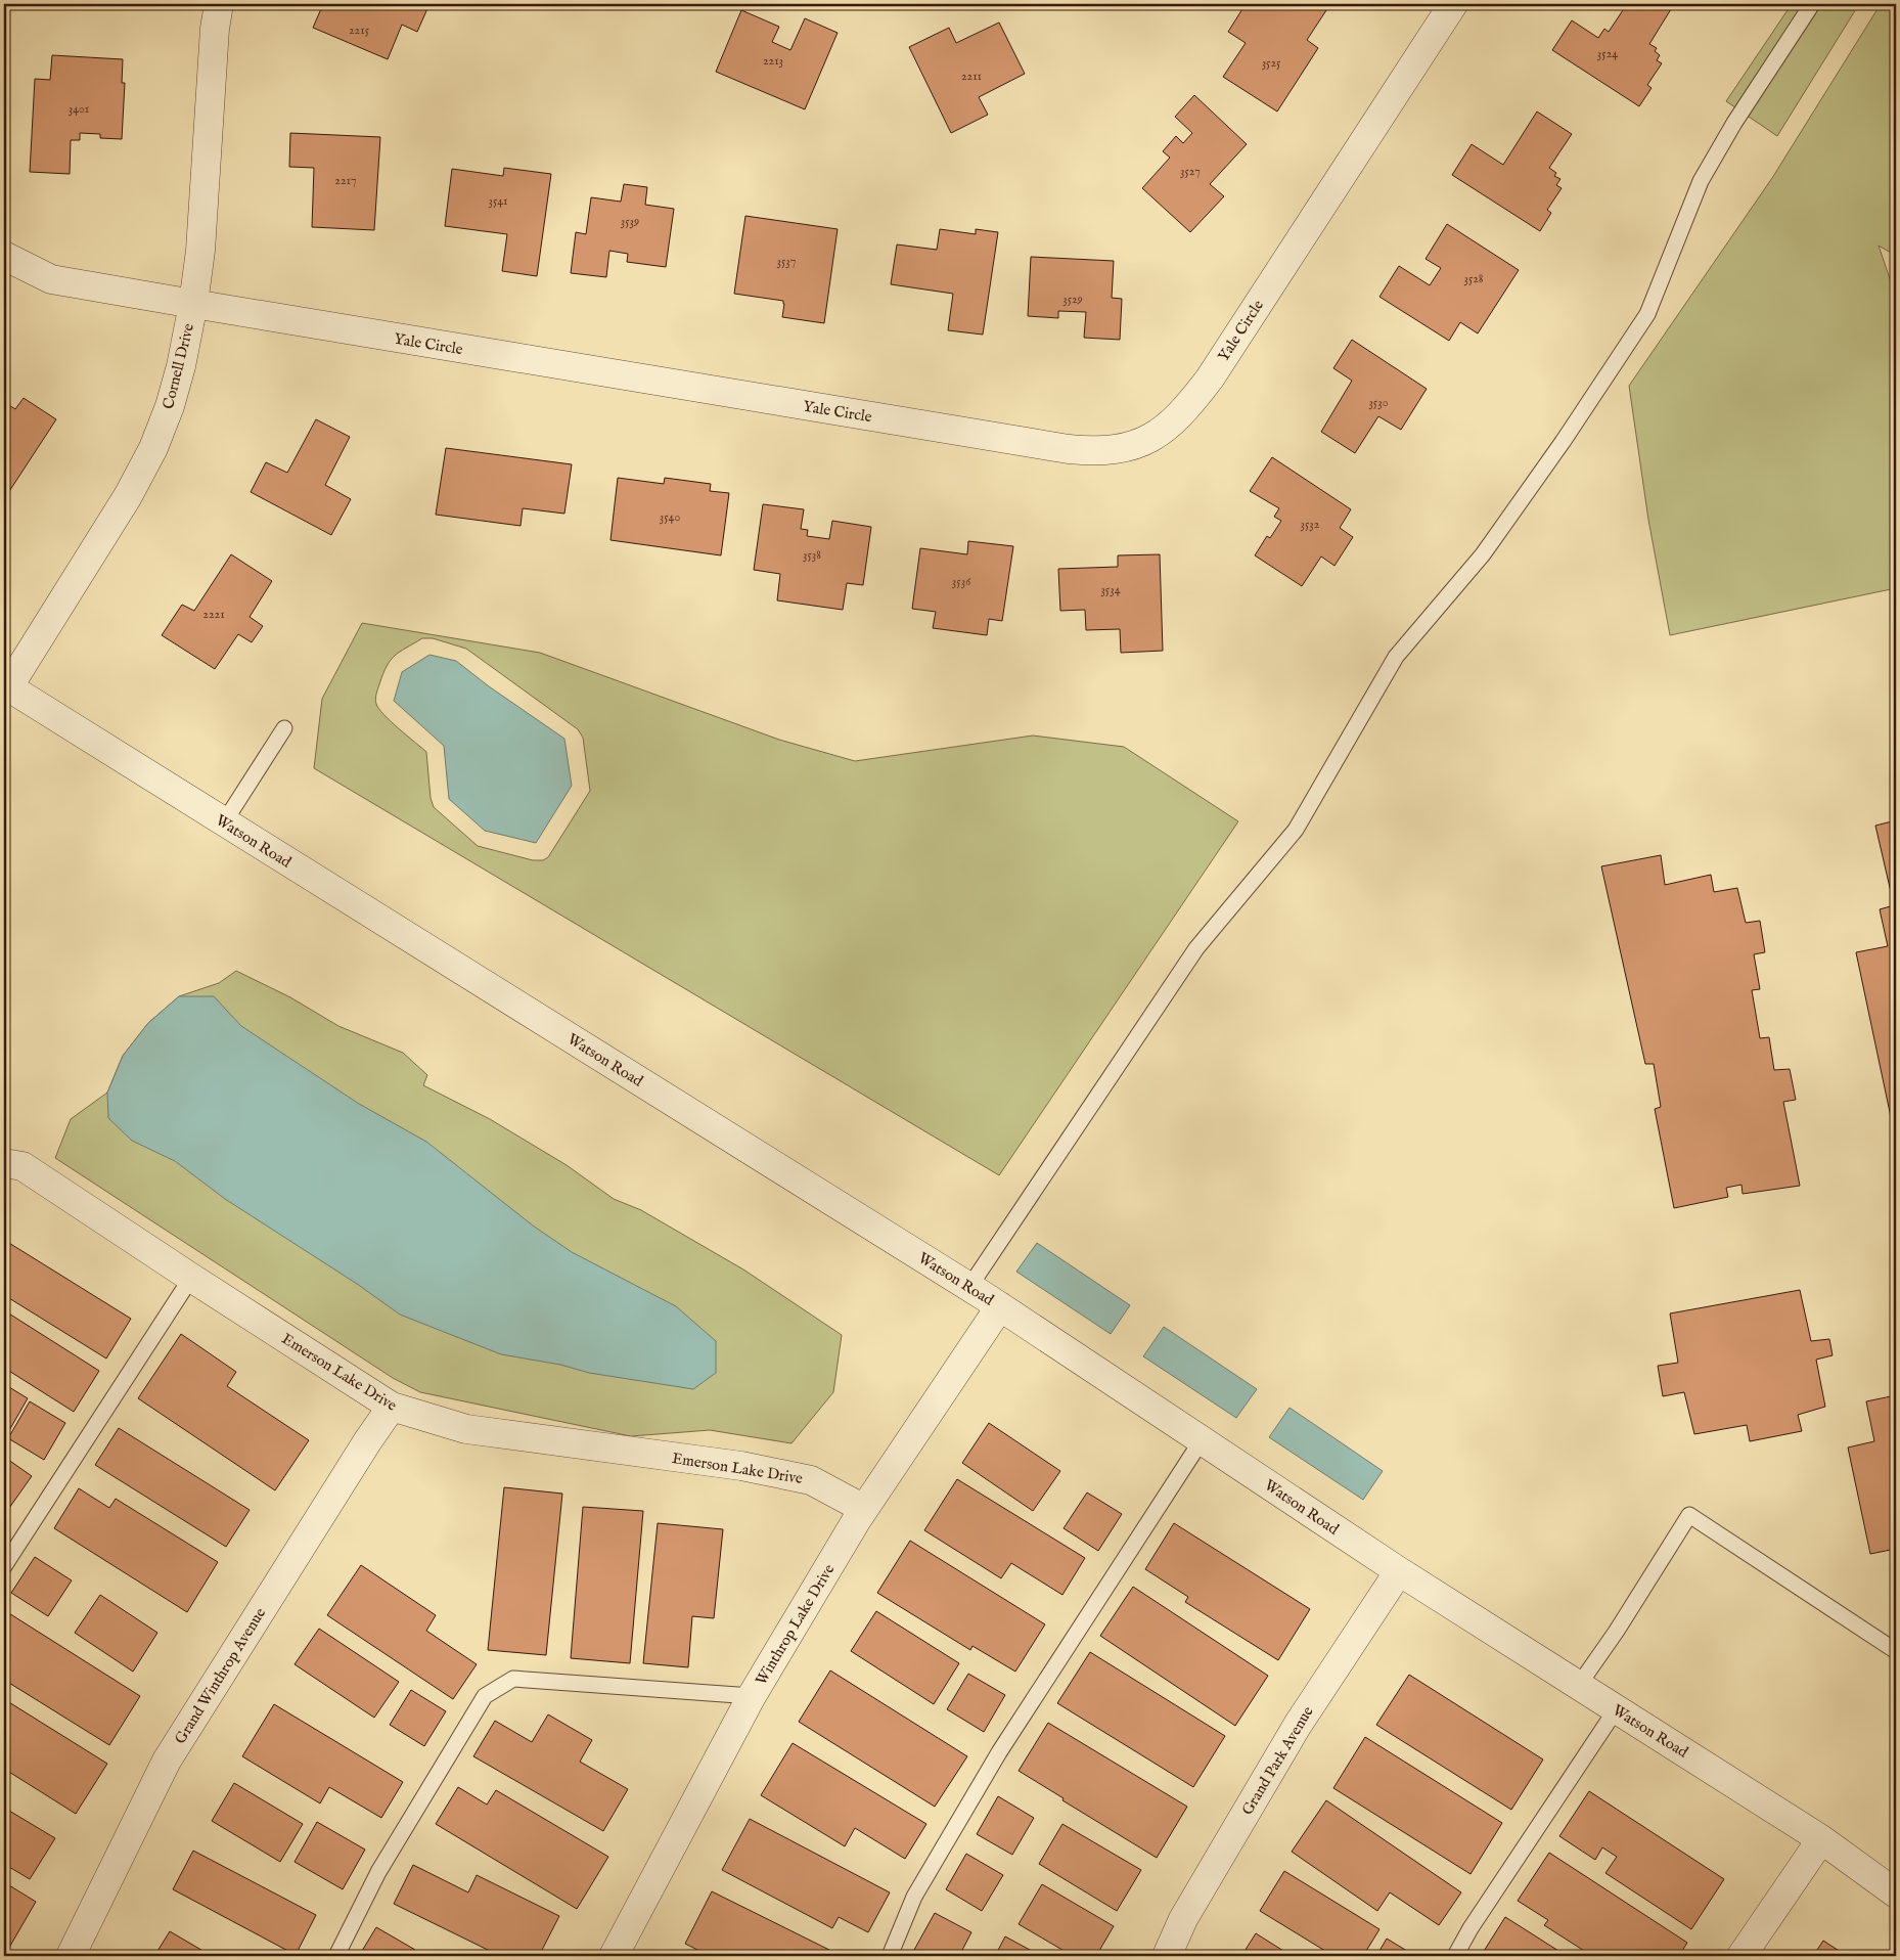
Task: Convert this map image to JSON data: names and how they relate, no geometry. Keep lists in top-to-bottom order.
{
  "streets": {
    "street": [
      "Yale Circle",
      "Cornell Drive",
      "Watson Road",
      "Emerson Lake Drive",
      "Winthrop Lake Drive",
      "Grand Winthrop Avenue",
      "Grand Park Avenue"
    ]
  },
  "crossings": [
    ["Yale Circle", "Cornell Drive"],
    ["Cornell Drive", "Watson Road"],
    ["Watson Road", "Winthrop Lake Drive"],
    ["Watson Road", "Grand Park Avenue"],
    ["Emerson Lake Drive", "Winthrop Lake Drive"],
    ["Emerson Lake Drive", "Grand Winthrop Avenue"]
  ],
  "house_numbers": [
    "2215",
    "3524",
    "2213",
    "3525",
    "2211",
    "3401",
    "3527",
    "2217",
    "3541",
    "3539",
    "3537",
    "3528",
    "3529",
    "3530",
    "3540",
    "3532",
    "3538",
    "3536",
    "3534",
    "2221"
  ]
}
